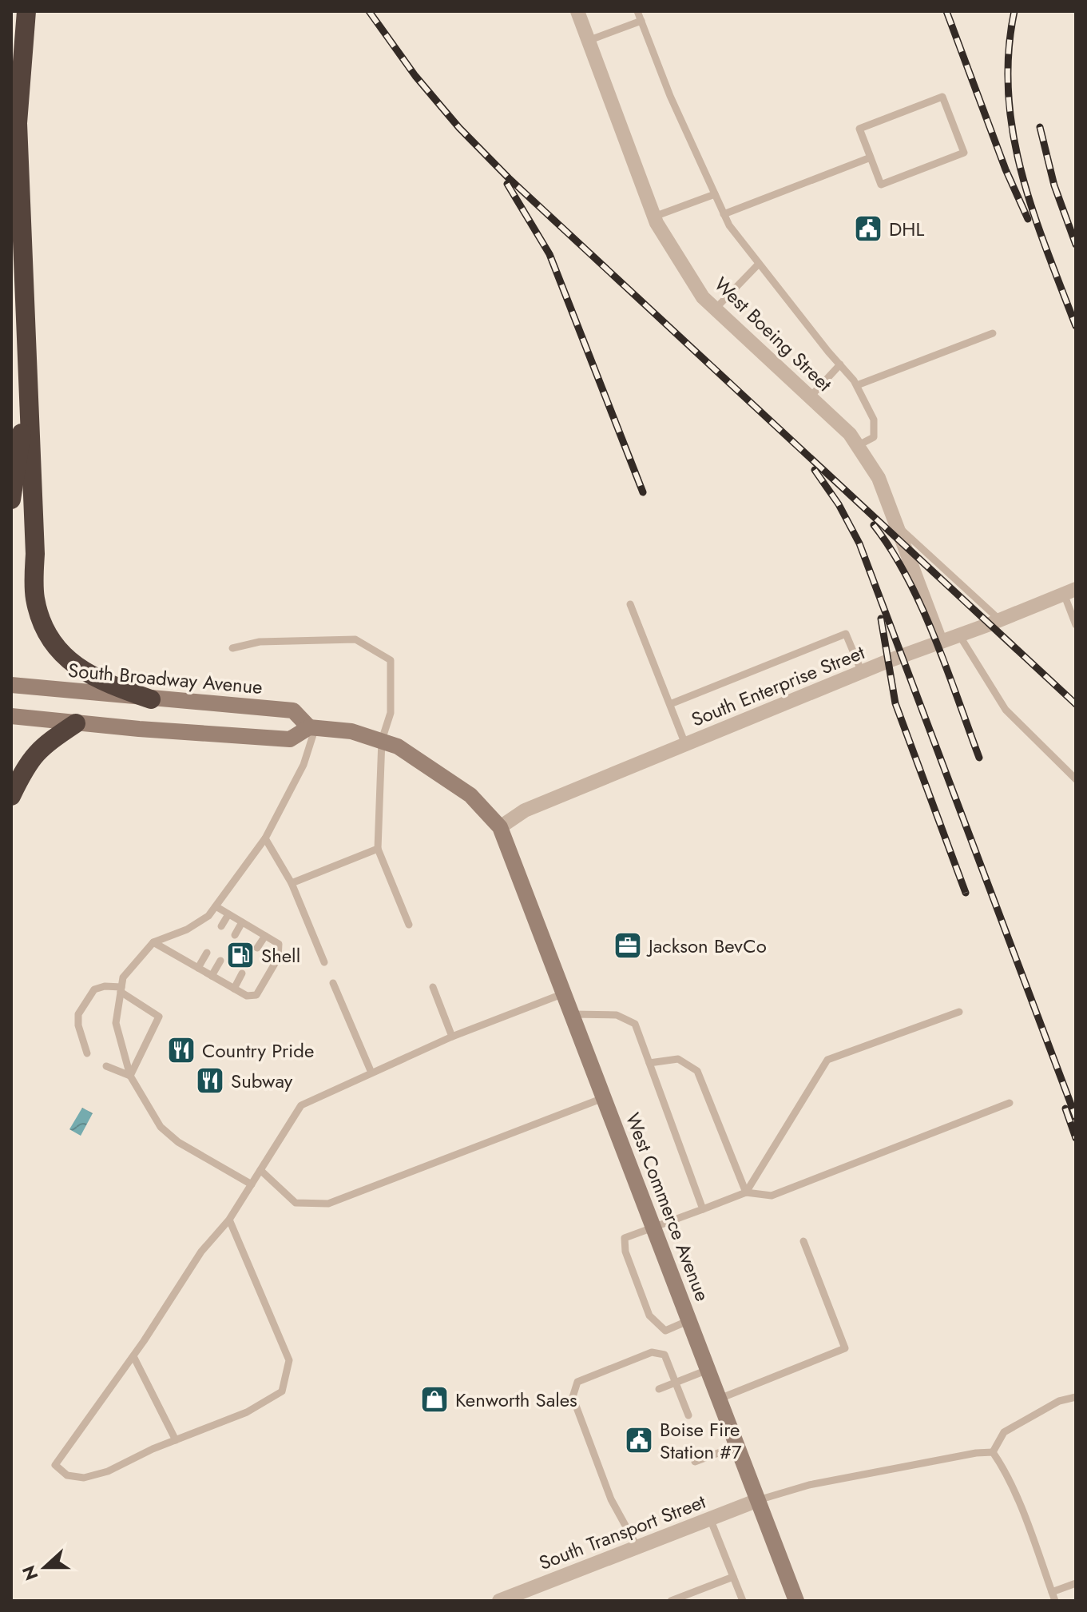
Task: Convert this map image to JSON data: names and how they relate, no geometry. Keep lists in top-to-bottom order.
{
  "streets": {
    "street": [
      "West Boeing Street",
      "South Broadway Avenue",
      "South Enterprise Street",
      "West Commerce Avenue",
      "South Transport Street"
    ]
  },
  "crossings": [
    ["West Boeing Street", "South Enterprise Street"],
    ["South Broadway Avenue", "South Enterprise Street"],
    ["South Broadway Avenue", "West Commerce Avenue"],
    ["South Enterprise Street", "West Commerce Avenue"],
    ["West Commerce Avenue", "South Transport Street"]
  ],
  "places": {
    "public building": ["DHL", "Boise Fire Station #7"],
    "office": ["Jackson BevCo"],
    "fuel station": ["Shell"],
    "restaurant": ["Country Pride", "Subway"],
    "shop": ["Kenworth Sales"]
  },
  "north": "left"
}
